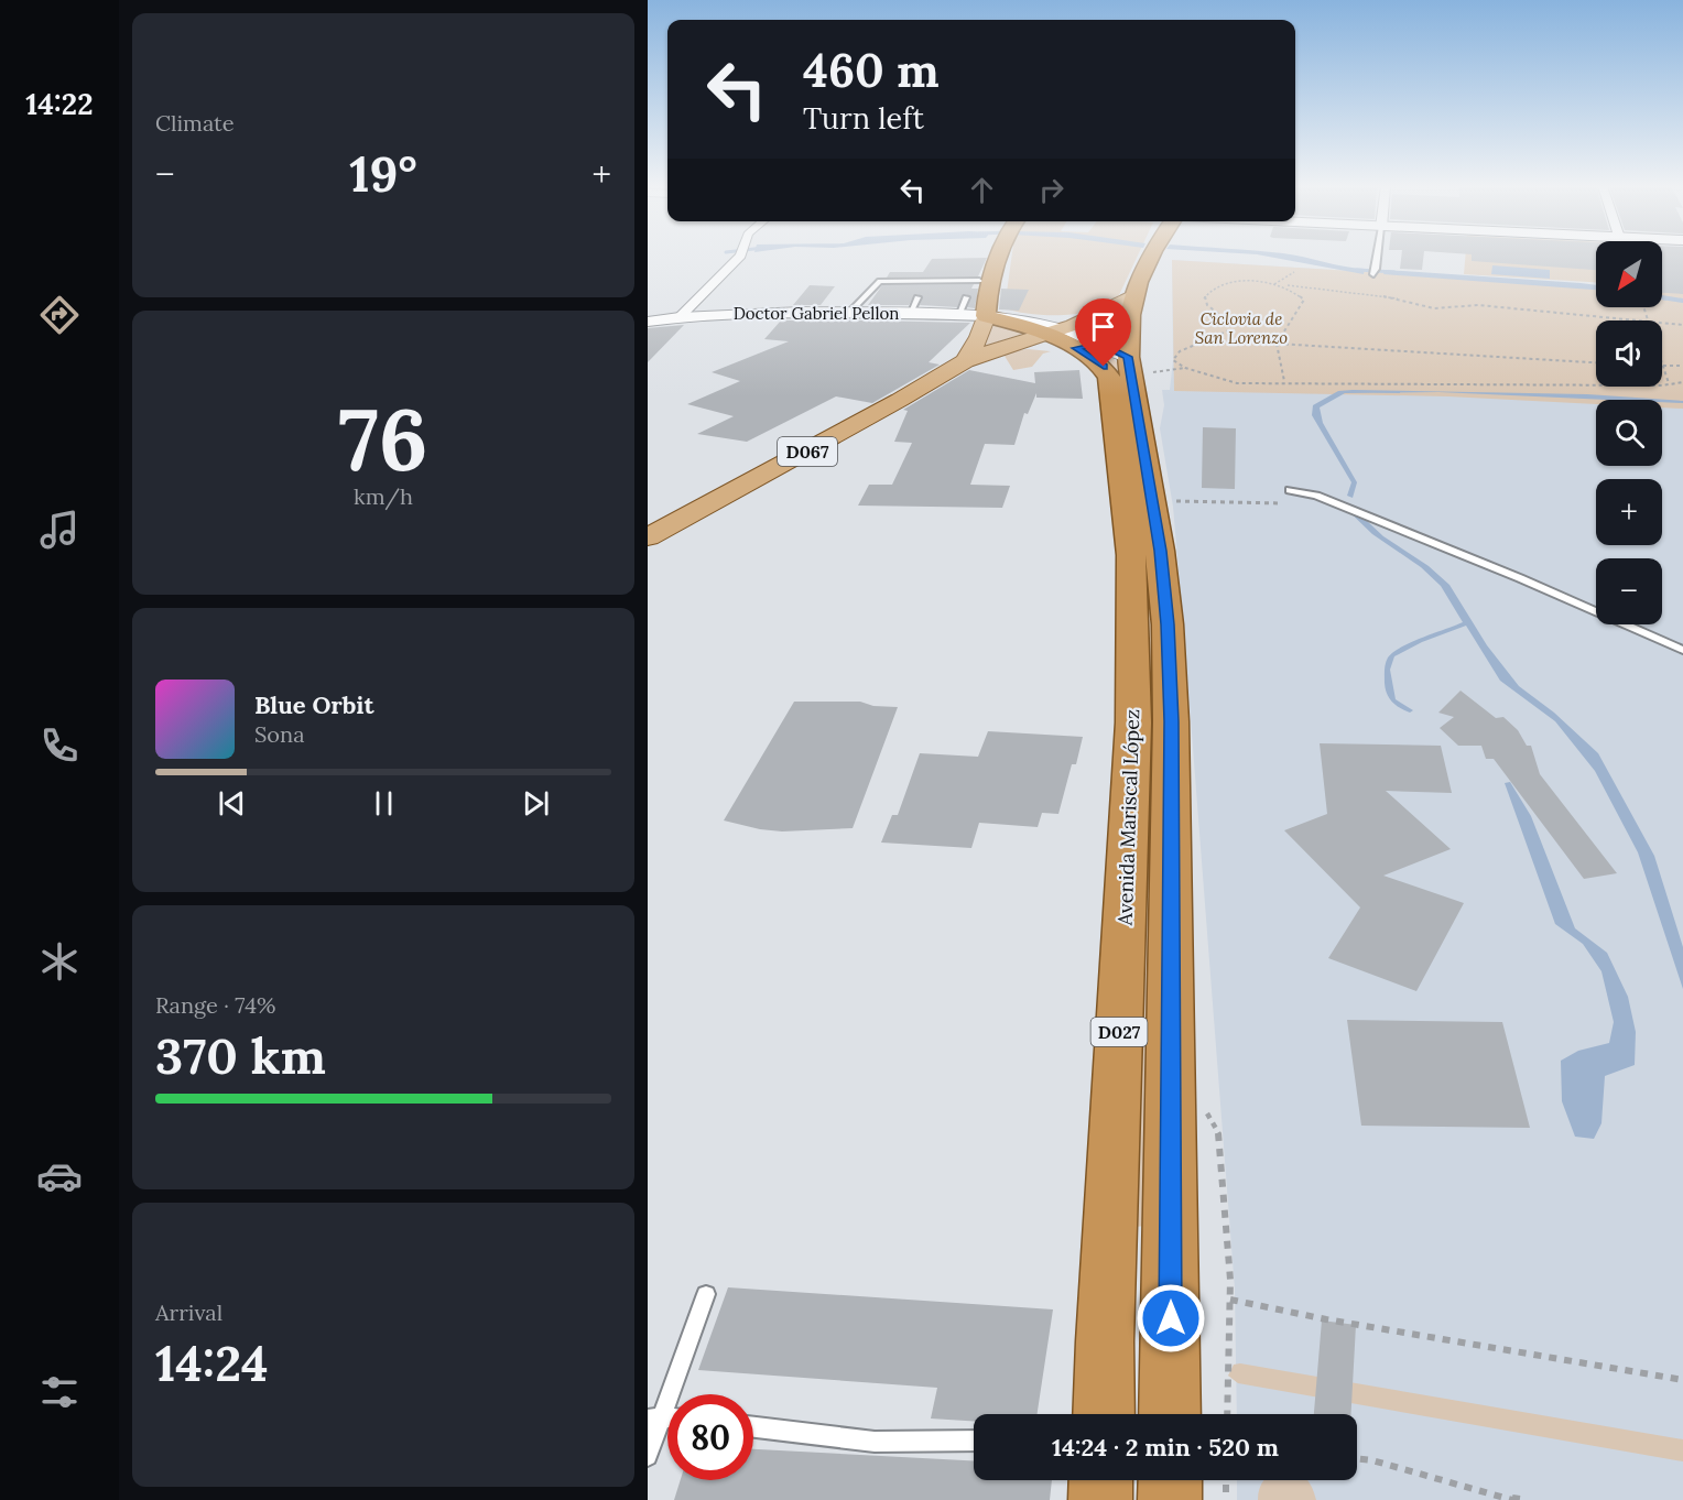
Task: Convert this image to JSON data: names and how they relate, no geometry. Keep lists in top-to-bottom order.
{
  "streets": {
    "highway": ["Avenida Mariscal López", "D027"],
    "main road": ["D067"],
    "street": ["Doctor Gabriel Pellon"]
  },
  "crossings": [
    ["Doctor Gabriel Pellon", "D027"],
    ["D067", "Avenida Mariscal López"],
    ["D067", "D027"],
    ["Avenida Mariscal López", "D027"]
  ],
  "parks": ["Ciclovia de San Lorenzo"],
  "north": "bottom left",
  "page": {
    "tabs": "14:22",
    "tile": [
      "Climate",
      ["76", "km/h"],
      ["Range · 74%", "370 km"],
      ["Arrival", "14:24"]
    ],
    "turn": ["460 m", "Turn left"],
    "heat": ["−", "19°", "+"],
    "map_buttons": ["+", "−"],
    "song": ["Blue Orbit", "Sona"],
    "limit": "80",
    "trip": "14:24 · 2 min · 520 m"
  }
}
